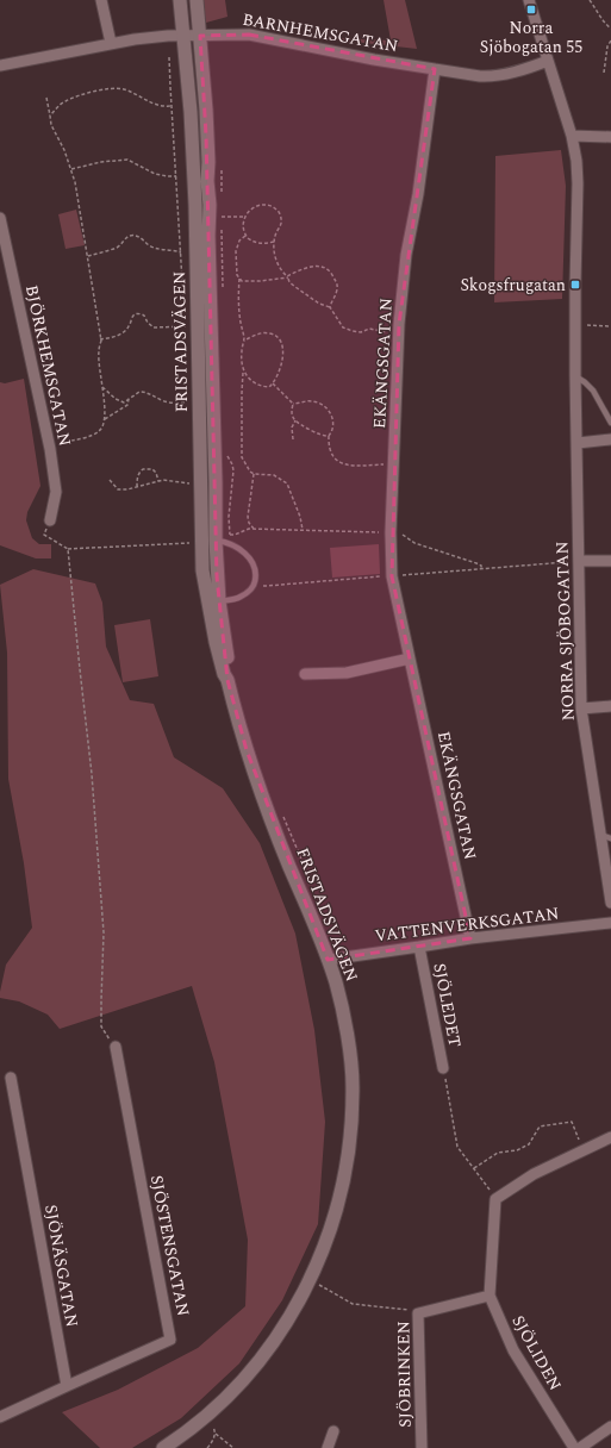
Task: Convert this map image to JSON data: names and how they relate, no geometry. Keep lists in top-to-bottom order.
{
  "streets": {
    "street": [
      "BARNHEMSGATAN",
      "FRISTADSVÄGEN",
      "EKÄNGSGATAN",
      "BJÖRKHEMSGATAN",
      "NORRA SJÖBOGATAN",
      "VATTENVERKSGATAN",
      "SJÖLEDET",
      "SJÖSTENSGATAN",
      "SJÖNÄSGATAN",
      "SJÖLIDEN",
      "SJÖBRINKEN"
    ]
  },
  "crossings": [
    ["BARNHEMSGATAN", "FRISTADSVÄGEN"],
    ["BARNHEMSGATAN", "EKÄNGSGATAN"],
    ["BARNHEMSGATAN", "NORRA SJÖBOGATAN"],
    ["FRISTADSVÄGEN", "VATTENVERKSGATAN"],
    ["EKÄNGSGATAN", "VATTENVERKSGATAN"],
    ["VATTENVERKSGATAN", "SJÖLEDET"],
    ["SJÖSTENSGATAN", "SJÖNÄSGATAN"],
    ["SJÖLIDEN", "SJÖBRINKEN"]
  ],
  "places": {
    "transit": ["Norra Sjöbogatan 55", "Skogsfrugatan"]
  }
}
